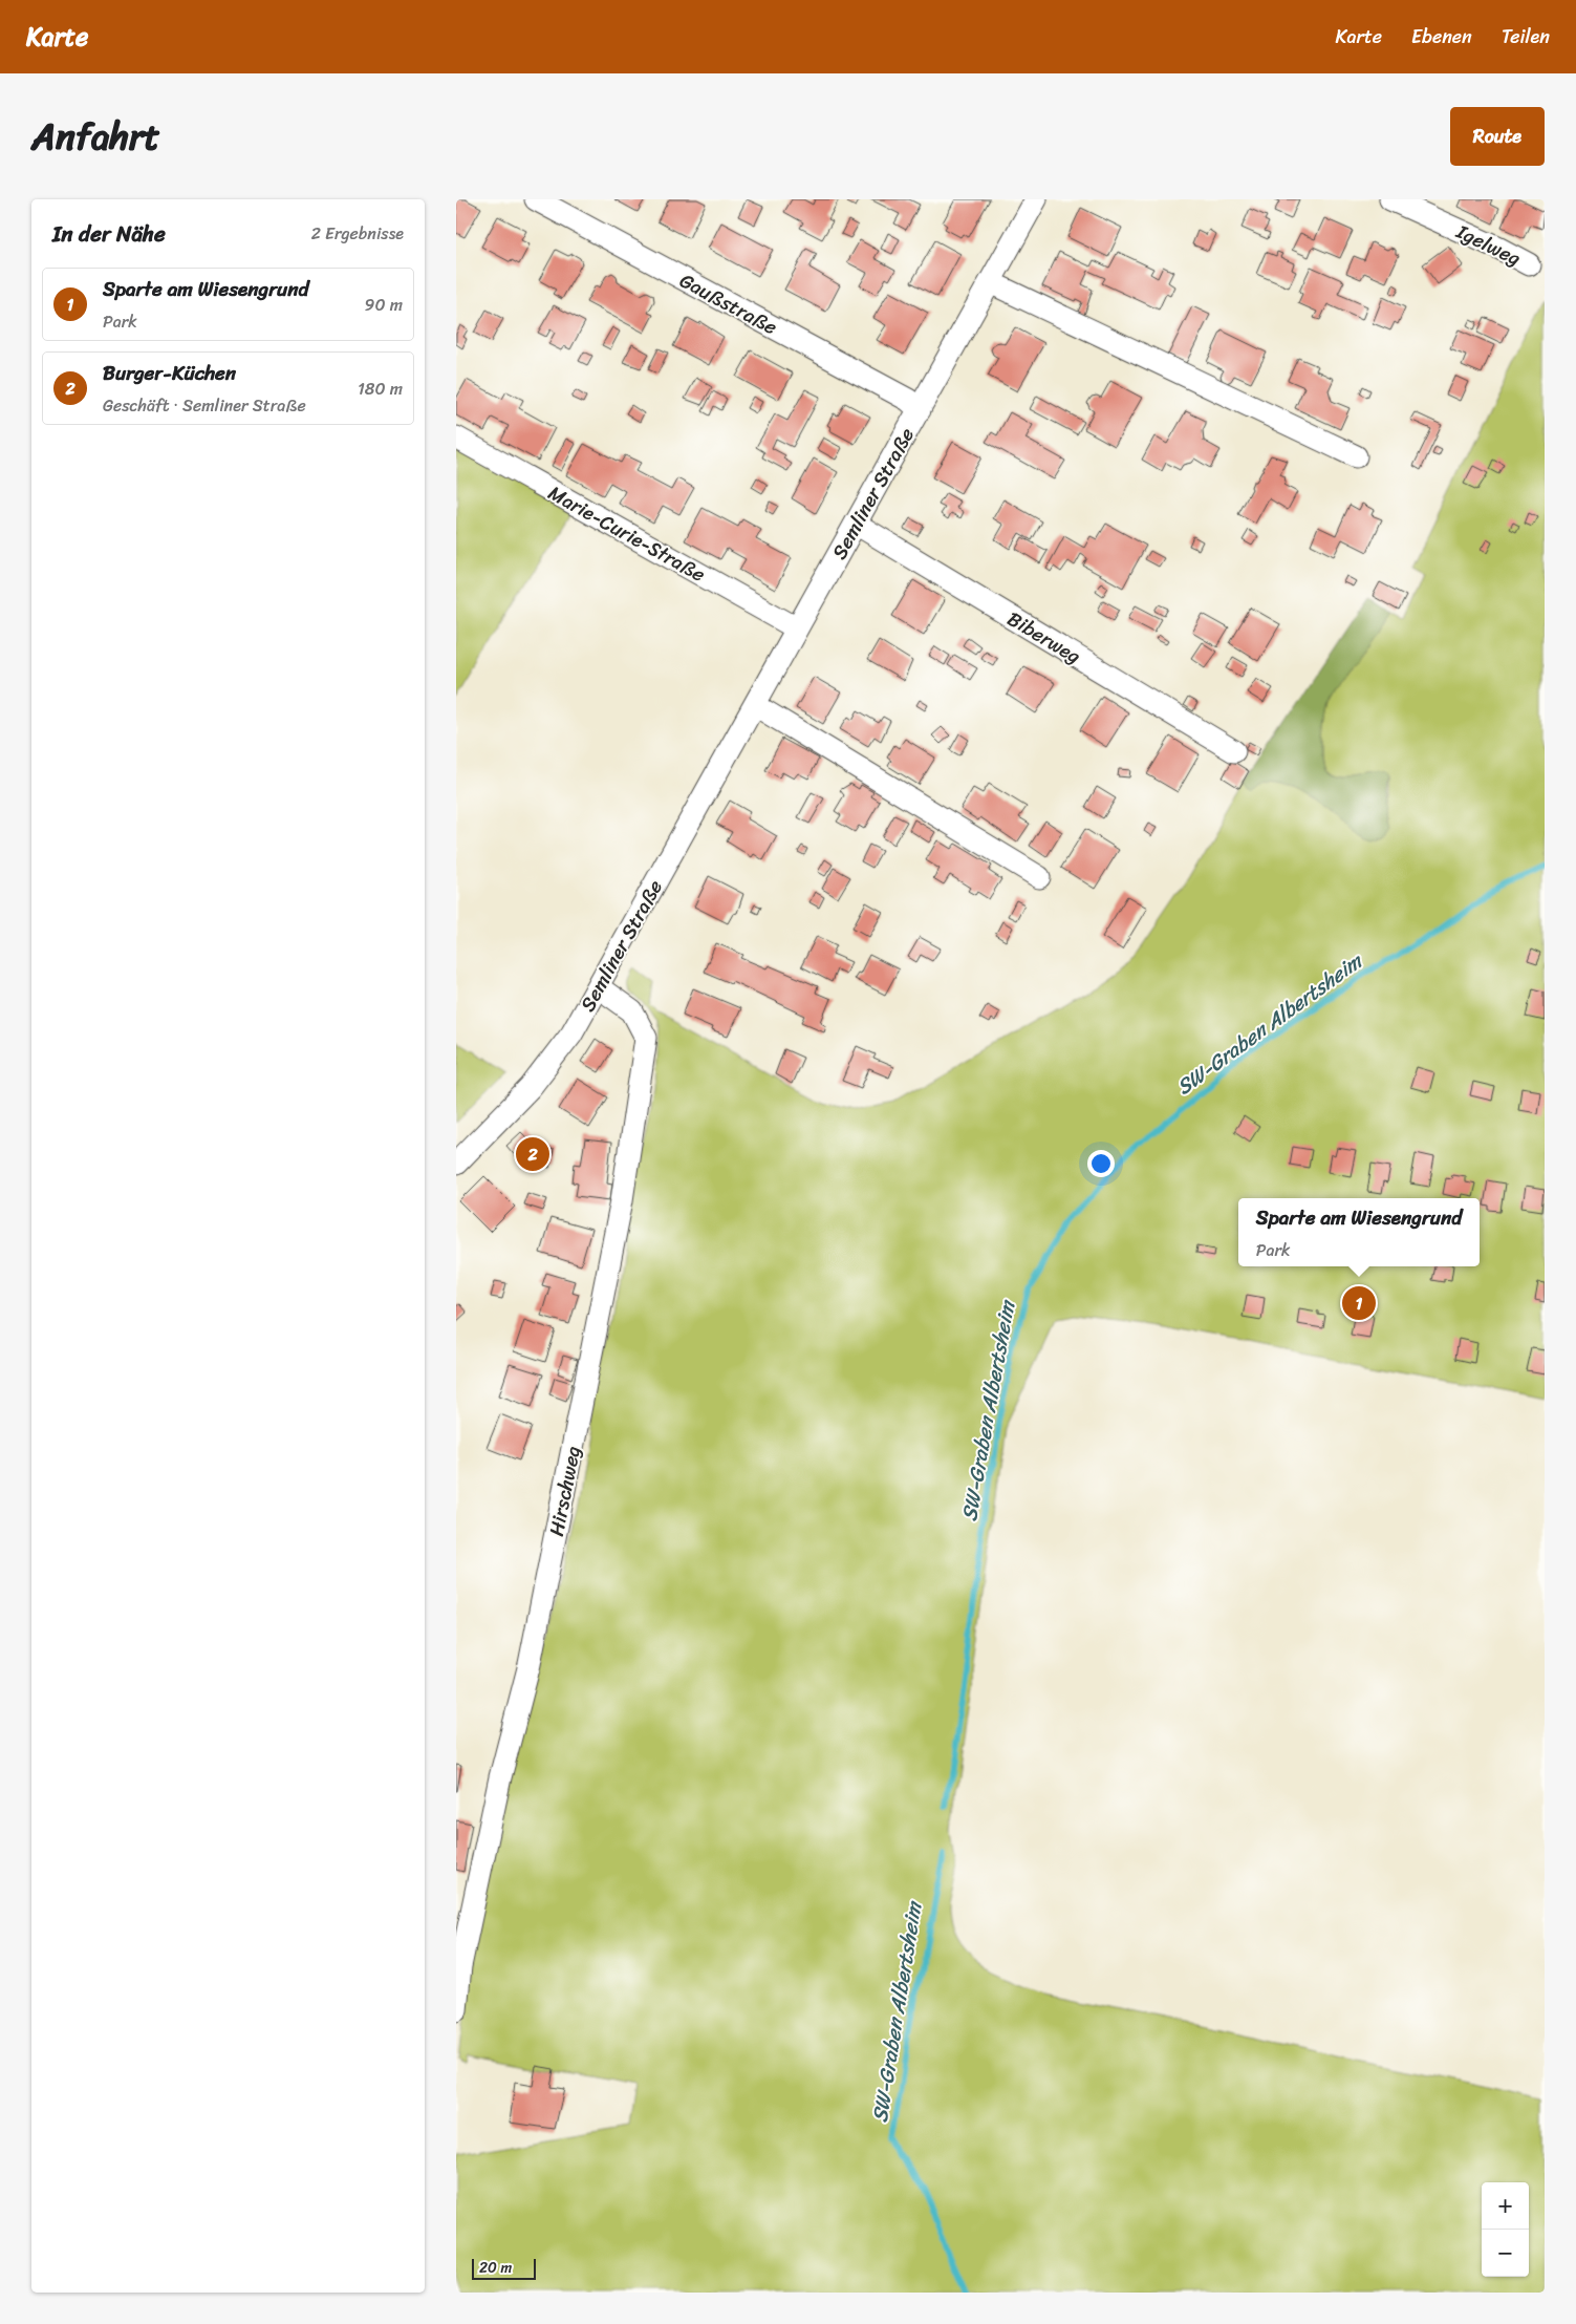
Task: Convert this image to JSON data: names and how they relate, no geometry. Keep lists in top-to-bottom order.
{
  "streets": {
    "street": [
      "Igelweg",
      "Gaußstraße",
      "Semliner Straße",
      "Marie-Curie-Straße",
      "Biberweg",
      "Hirschweg"
    ]
  },
  "crossings": [
    ["Gaußstraße", "Semliner Straße"],
    ["Semliner Straße", "Marie-Curie-Straße"],
    ["Semliner Straße", "Biberweg"],
    ["Semliner Straße", "Hirschweg"]
  ],
  "water": ["SW-Graben Albertsheim"],
  "scale_bar": "20 m",
  "page": {
    "header": "Karte",
    "nav": ["Karte", "Ebenen", "Teilen"],
    "title": "Anfahrt",
    "buttons": "Route",
    "heading": ["In der Nähe", "2 Ergebnisse"],
    "list": [
      {
        "mark": "1",
        "name": "Sparte am Wiesengrund",
        "note": "Park",
        "value": "90 m"
      },
      {
        "mark": "2",
        "name": "Burger-Küchen",
        "note": "Geschäft · Semliner Straße",
        "value": "180 m"
      }
    ],
    "pins": ["2", "1"],
    "popup": ["Sparte am Wiesengrund", "Park"],
    "map_buttons": ["+", "−"],
    "scale": "20 m"
  }
}
